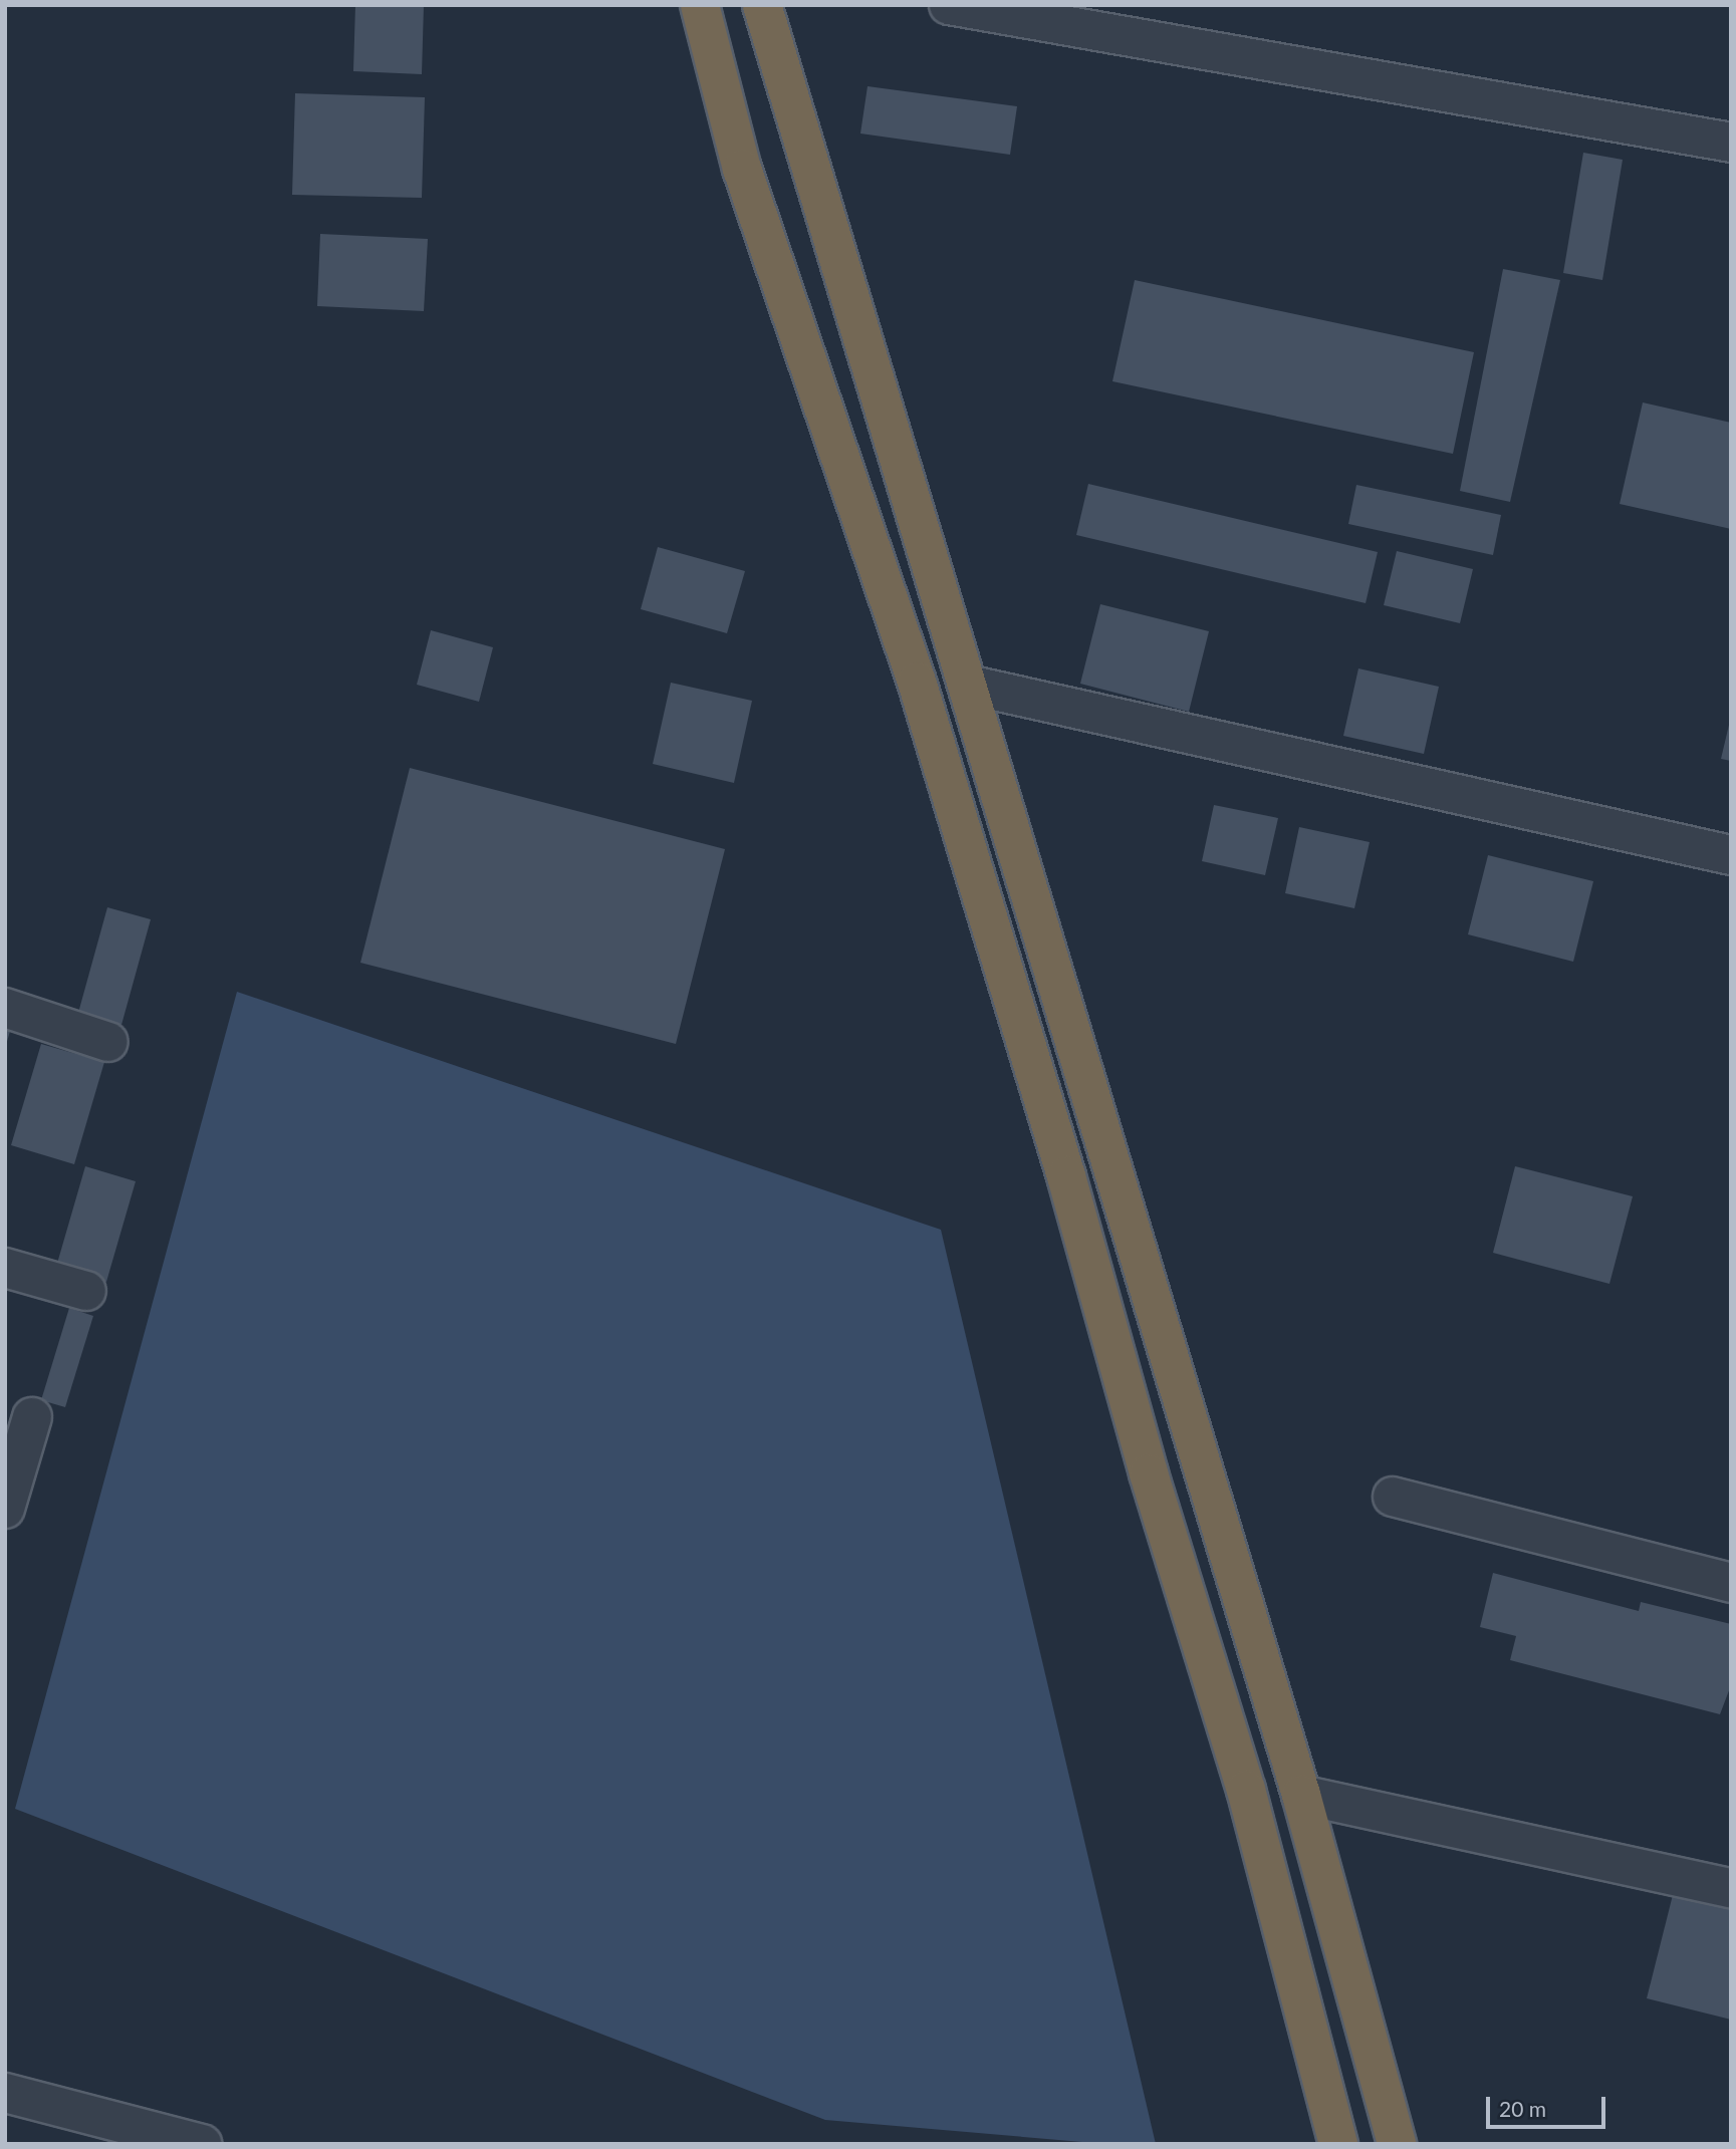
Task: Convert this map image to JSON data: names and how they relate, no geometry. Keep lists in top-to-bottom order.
{
  "scale_bar": "20 m"
}
